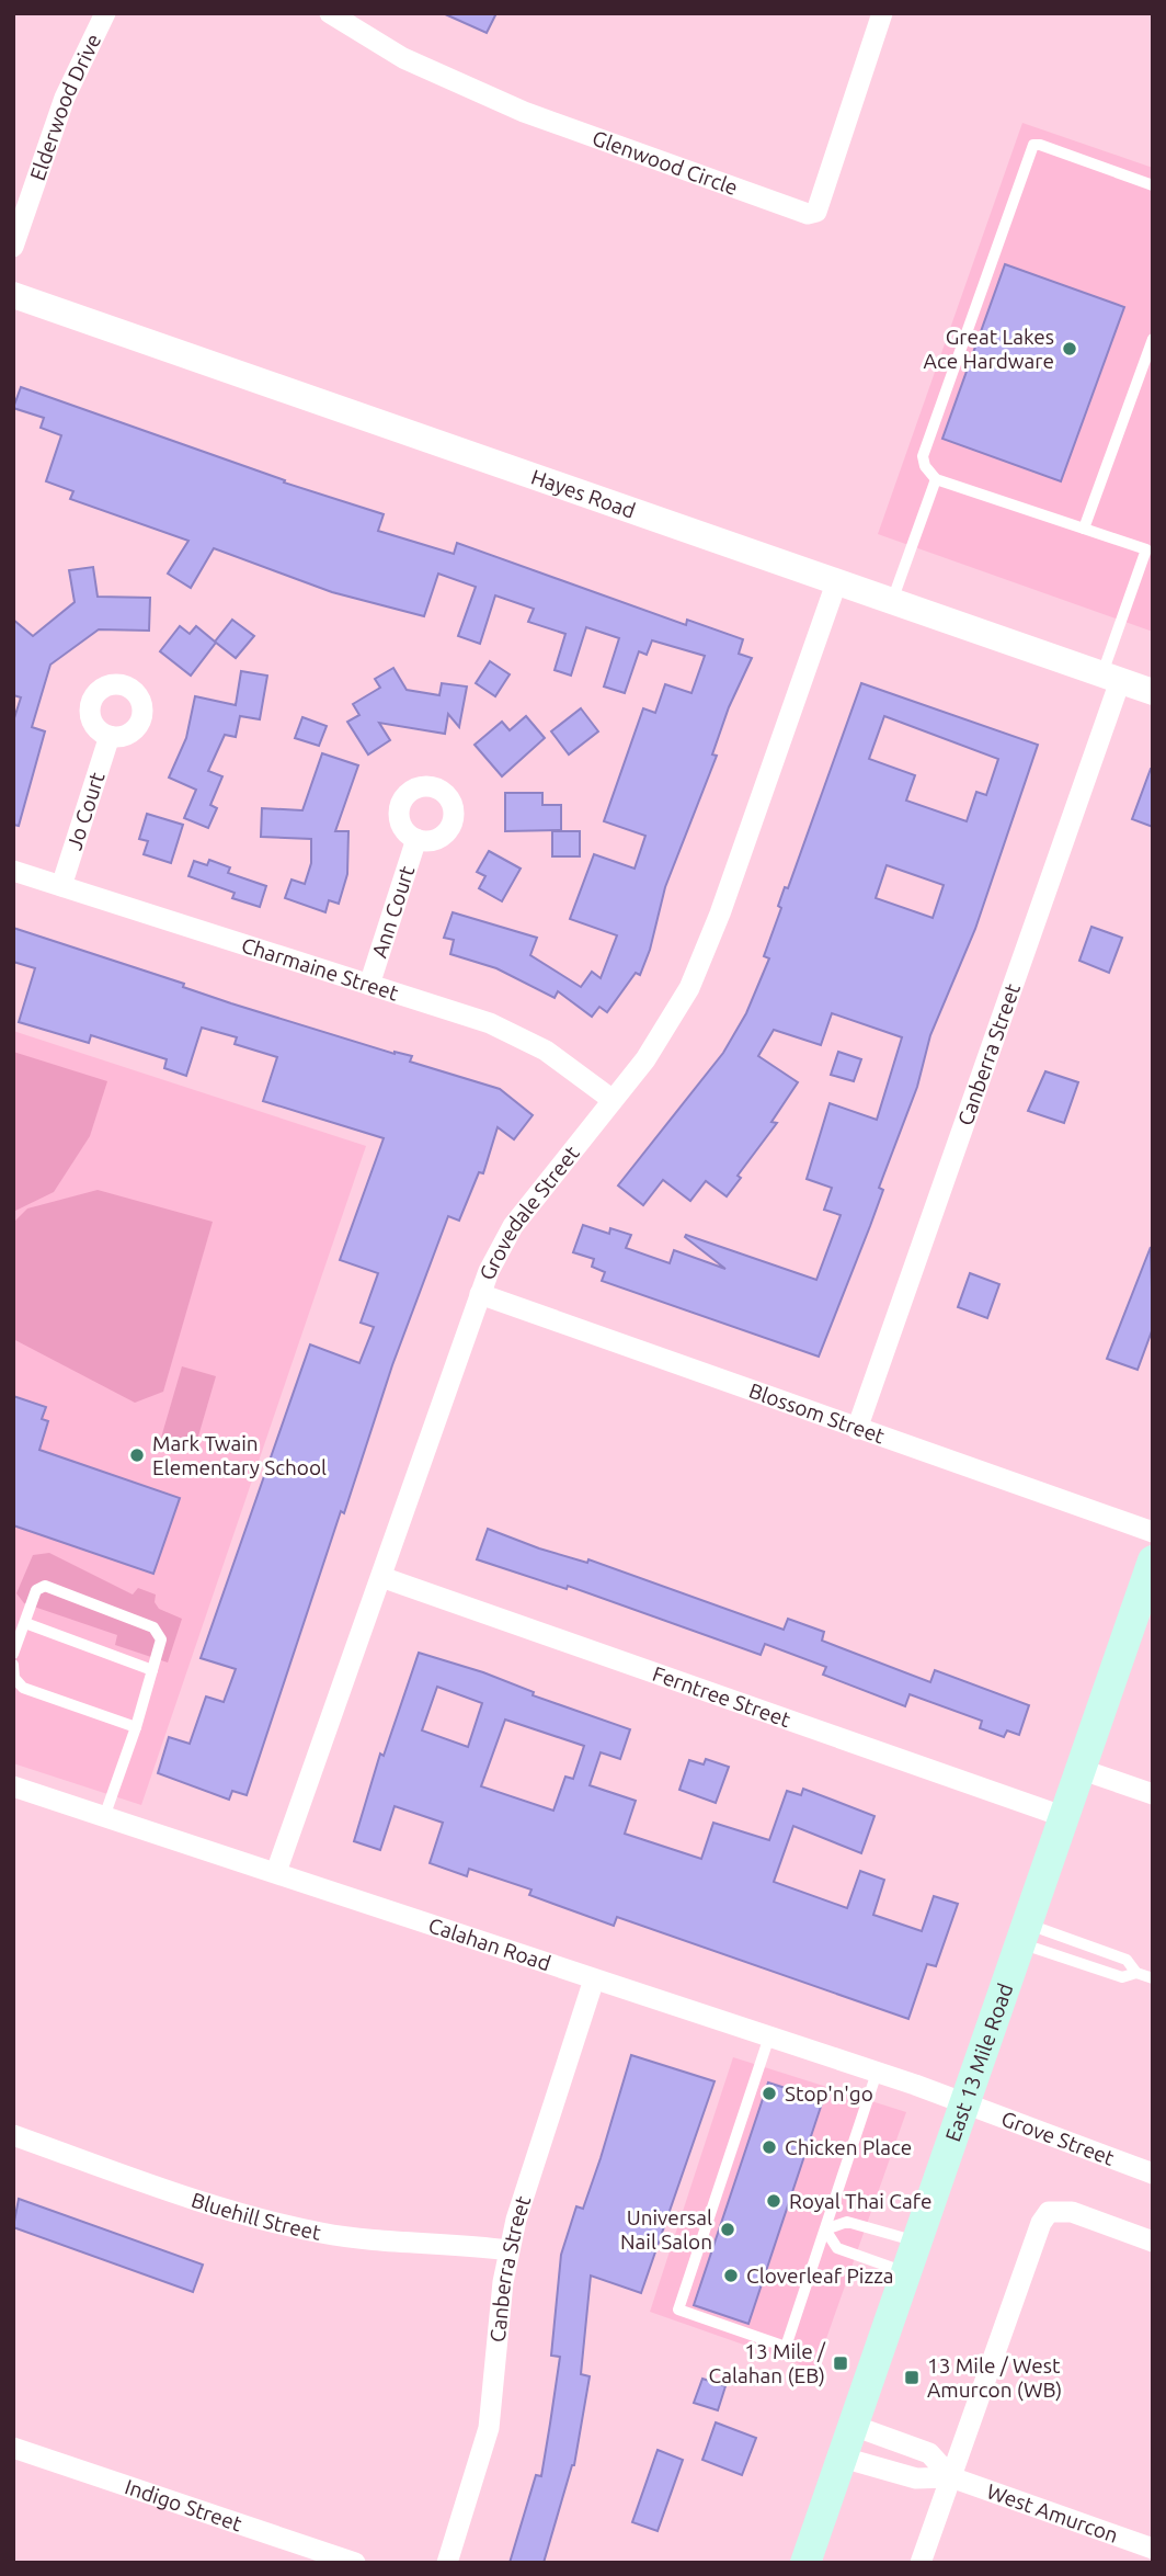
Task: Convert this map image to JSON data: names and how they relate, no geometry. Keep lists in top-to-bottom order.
{
  "streets": {
    "main road": ["East 13 Mile Road"],
    "street": [
      "Elderwood Drive",
      "Glenwood Circle",
      "Hayes Road",
      "Jo Court",
      "Ann Court",
      "Charmaine Street",
      "Canberra Street",
      "Grovedale Street",
      "Blossom Street",
      "Ferntree Street",
      "Calahan Road",
      "Grove Street",
      "Bluehill Street",
      "Indigo Street",
      "West Amurcon"
    ]
  },
  "crossings": [
    ["Hayes Road", "Canberra Street"],
    ["Hayes Road", "Grovedale Street"],
    ["Jo Court", "Charmaine Street"],
    ["Ann Court", "Charmaine Street"],
    ["Charmaine Street", "Grovedale Street"],
    ["Canberra Street", "Blossom Street"],
    ["Canberra Street", "Calahan Road"],
    ["Canberra Street", "Bluehill Street"],
    ["Grovedale Street", "Blossom Street"],
    ["Grovedale Street", "Ferntree Street"],
    ["Grovedale Street", "Calahan Road"],
    ["Ferntree Street", "East 13 Mile Road"],
    ["Calahan Road", "East 13 Mile Road"],
    ["Calahan Road", "Grove Street"],
    ["East 13 Mile Road", "Grove Street"],
    ["East 13 Mile Road", "West Amurcon"]
  ],
  "places": {
    "other": [
      "Great Lakes Ace Hardware",
      "Mark Twain Elementary School",
      "Stop'n'go",
      "Chicken Place",
      "Royal Thai Cafe",
      "Universal Nail Salon",
      "Cloverleaf Pizza"
    ],
    "transit": ["13 Mile / Calahan (EB)", "13 Mile / West Amurcon (WB)"]
  }
}
